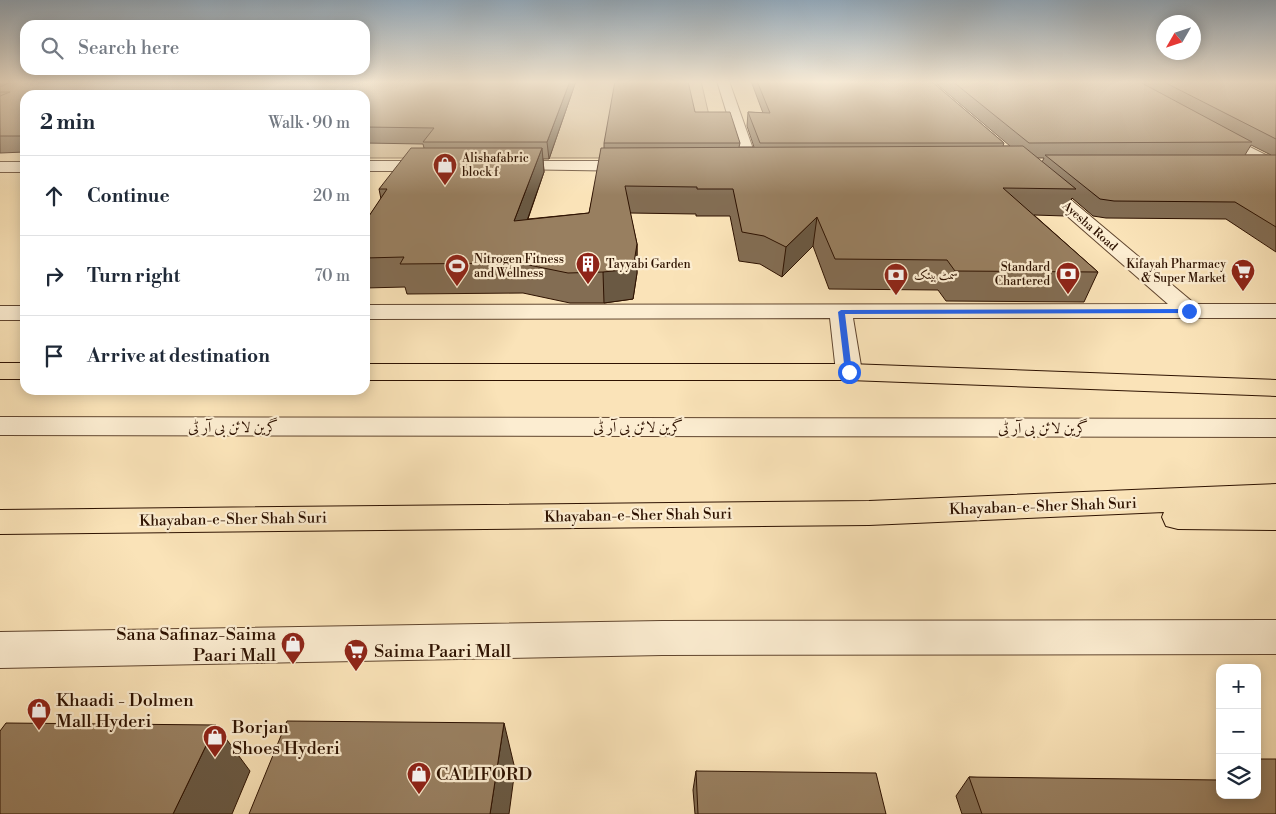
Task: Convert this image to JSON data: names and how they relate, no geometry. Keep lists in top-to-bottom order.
{
  "streets": {
    "main road": ["Khayaban-e-Sher Shah Suri"],
    "street": ["Ayesha Road", "گرین لائن بی آر ٹی"]
  },
  "places": {
    "shop": [
      "Alishafabric block f",
      "Sana Safinaz-Saima Paari Mall",
      "Khaadi - Dolmen Mall Hyderi",
      "Borjan Shoes Hyderi",
      "CALIFORD"
    ],
    "building": ["Tayyabi Garden"],
    "sports": ["Nitrogen Fitness and Wellness"],
    "supermarket": ["Kifayah Pharmacy & Super Market", "Saima Paari Mall"],
    "bank": ["Standard Chartered", "سمٹ بینک"]
  },
  "north": "bottom left",
  "page": {
    "search": "Search here",
    "heading": ["2 min", "Walk · 90 m"],
    "list": [
      ["Continue", "20 m"],
      ["Turn right", "70 m"],
      "Arrive at destination"
    ],
    "map_buttons": ["+", "−"]
  }
}
